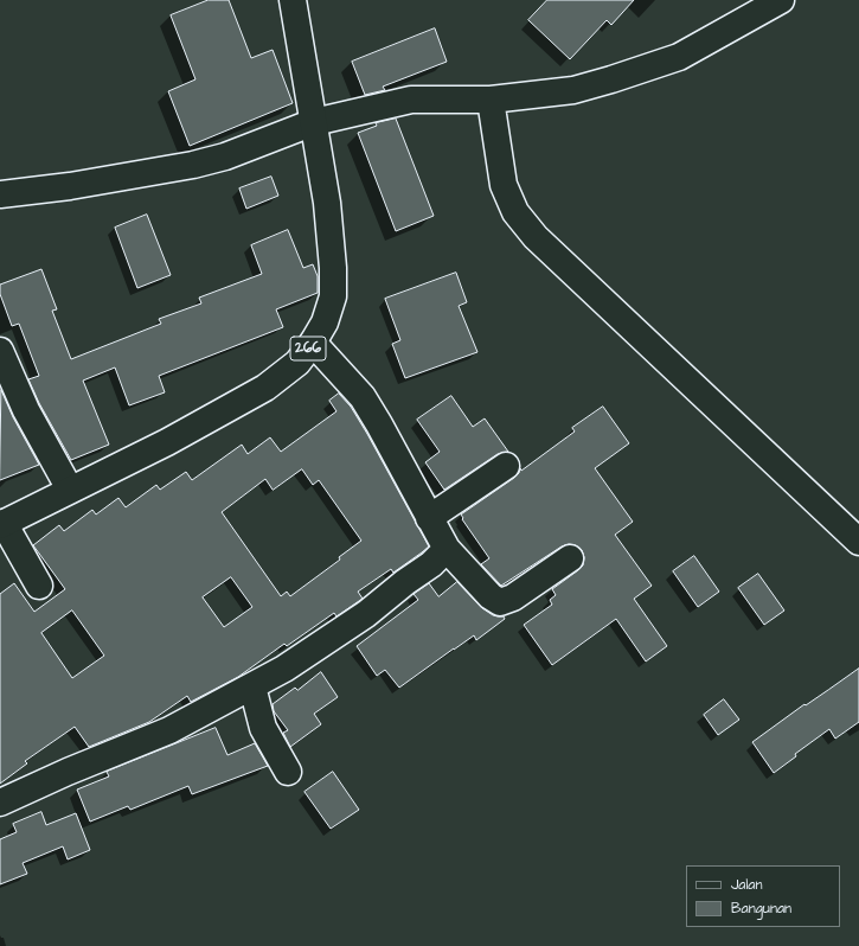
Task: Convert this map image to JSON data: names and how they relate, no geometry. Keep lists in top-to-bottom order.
{
  "streets": {
    "street": ["266"]
  },
  "legend": ["Jalan", "Bangunan"]
}
